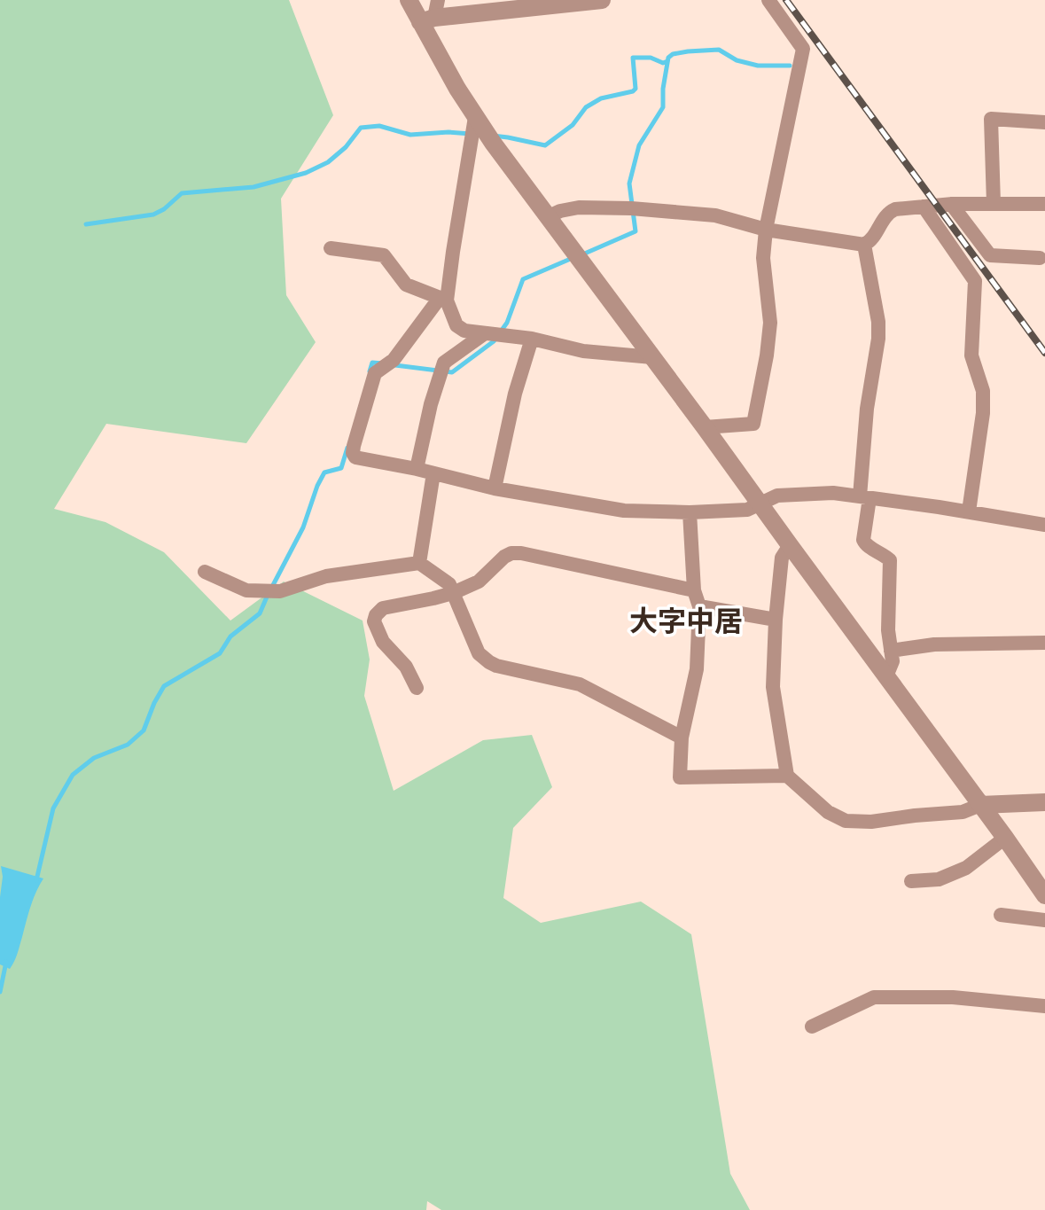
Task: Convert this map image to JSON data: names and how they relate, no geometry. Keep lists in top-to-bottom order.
{
  "districts": ["大字中居"]
}
